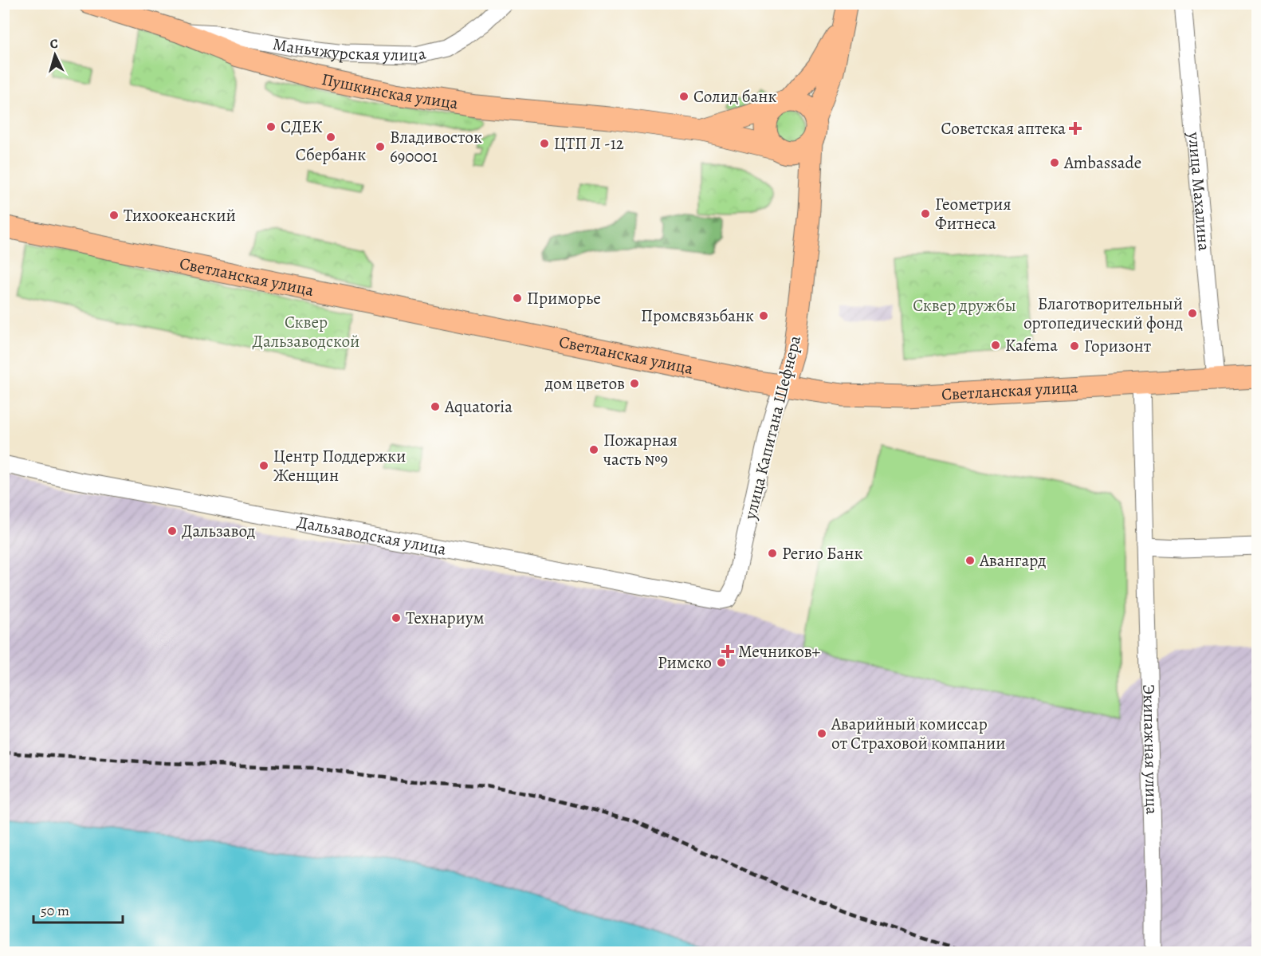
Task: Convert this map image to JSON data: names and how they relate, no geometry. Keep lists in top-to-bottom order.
{
  "streets": {
    "main road": ["Пушкинская улица", "Светланская улица", "улица Капитана Шефнера"],
    "street": [
      "Маньчжурская улица",
      "улица Махалина",
      "Дальзаводская улица",
      "Экипажная улица"
    ]
  },
  "crossings": [
    ["Маньчжурская улица", "Пушкинская улица"],
    ["Пушкинская улица", "улица Капитана Шефнера"],
    ["улица Махалина", "Светланская улица"],
    ["Светланская улица", "улица Капитана Шефнера"],
    ["Светланская улица", "Экипажная улица"],
    ["улица Капитана Шефнера", "Дальзаводская улица"]
  ],
  "parks": ["Сквер дружбы", "Сквер Дальзаводской"],
  "places": {
    "other": [
      "Солид банк",
      "СДЕК",
      "Сбербанк",
      "ЦТП Л -12",
      "Владивосток 690001",
      "Ambassade",
      "Геометрия Фитнеса",
      "Тихоокеанский",
      "Приморье",
      "Благотворительный ортопедический фонд",
      "Промсвязьбанк",
      "Kafema",
      "Горизонт",
      "дом цветов",
      "Aquatoria",
      "Пожарная часть №9",
      "Центр Поддержки Женщин",
      "Дальзавод",
      "Регио Банк",
      "Авангард",
      "Технариум",
      "Римско",
      "Аварийный комиссар от Страховой компании"
    ],
    "health": ["Советская аптека", "Мечников+"]
  },
  "scale_bar": "50 m",
  "north": "top"
}
